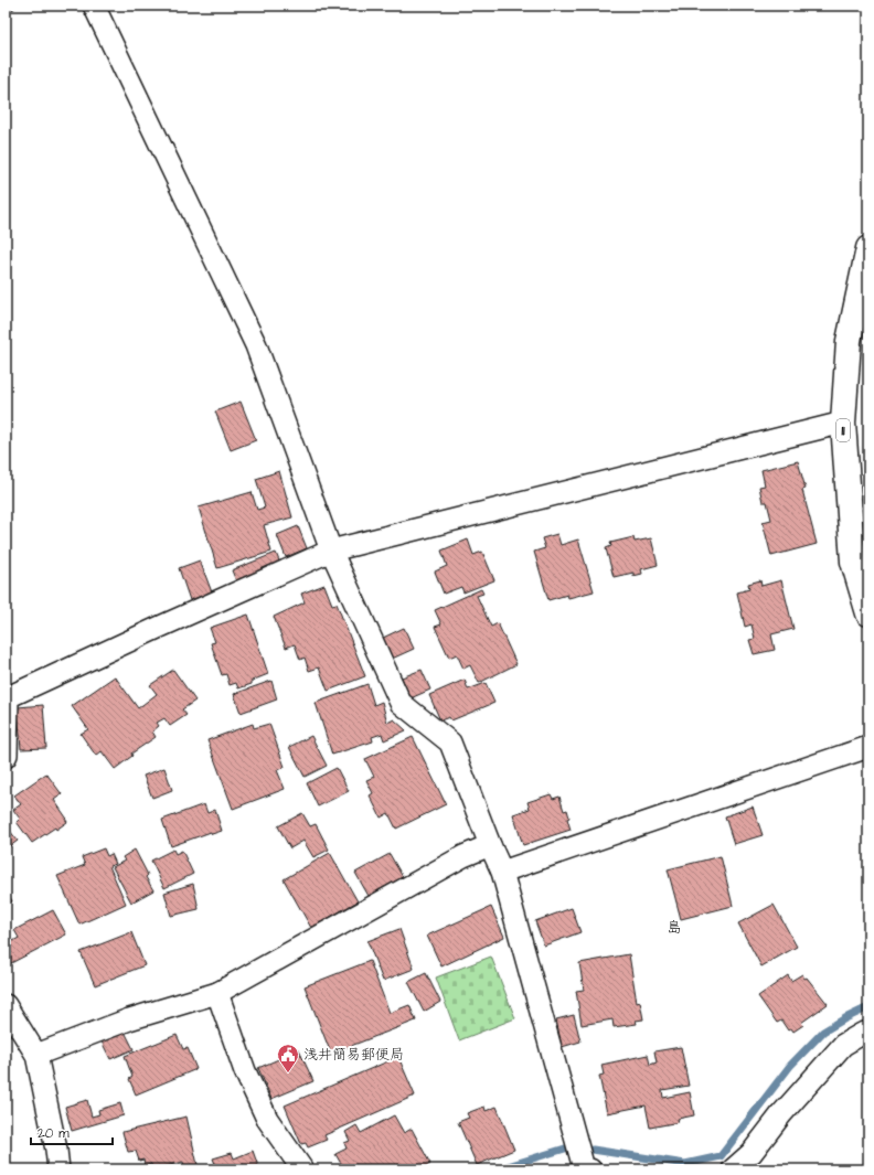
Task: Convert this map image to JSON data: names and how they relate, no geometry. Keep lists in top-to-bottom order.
{
  "streets": {
    "main road": ["11"]
  },
  "districts": ["島"],
  "places": {
    "public building": ["浅井簡易郵便局"]
  },
  "scale_bar": "20 m"
}
